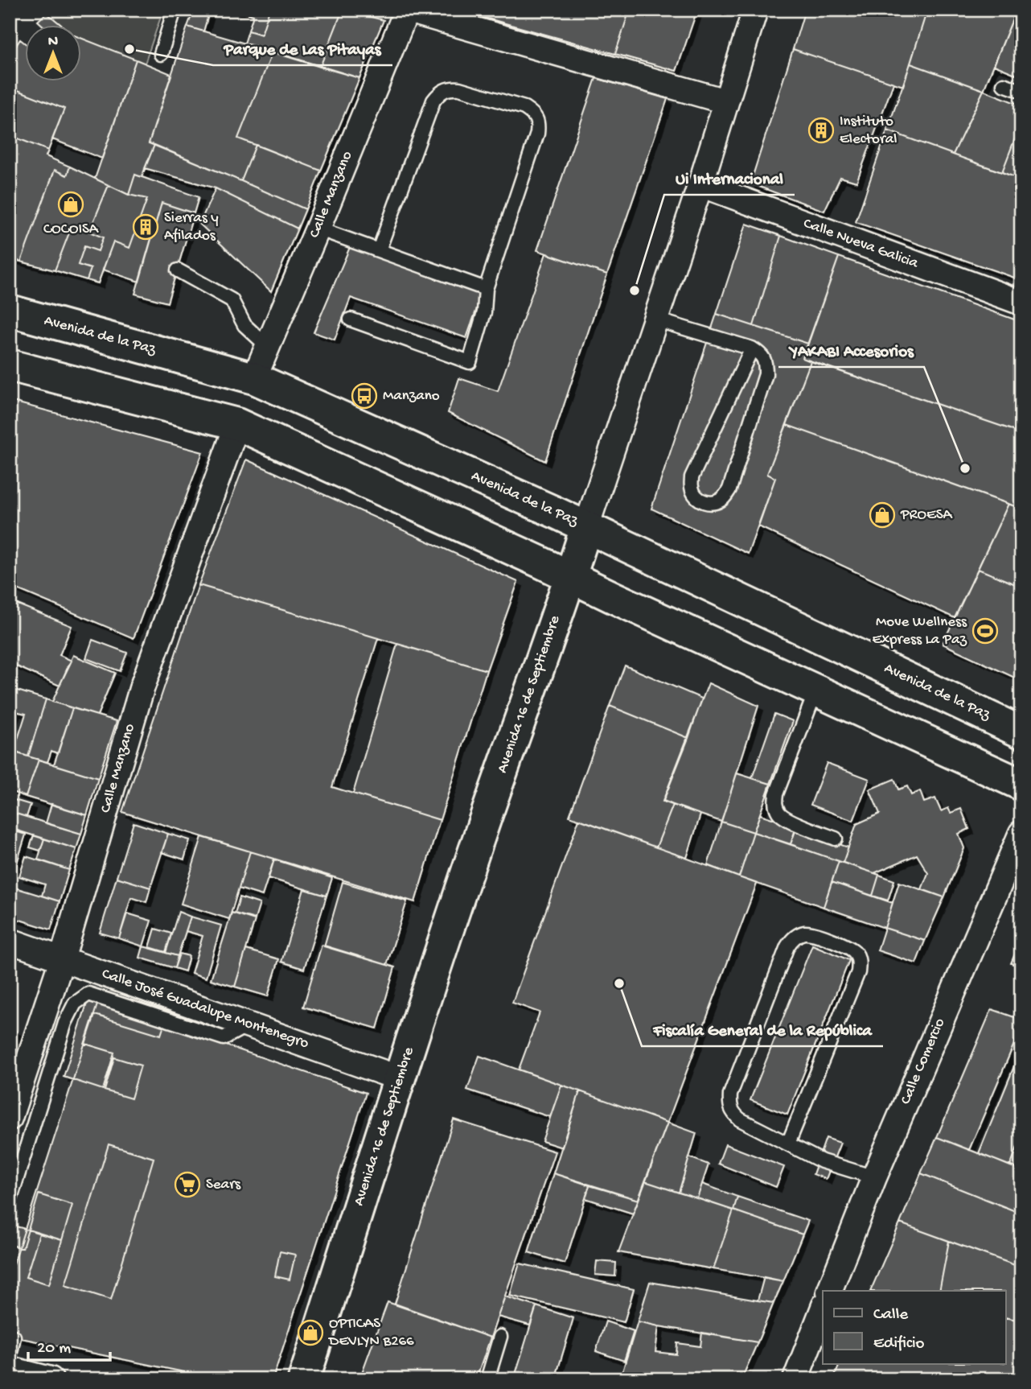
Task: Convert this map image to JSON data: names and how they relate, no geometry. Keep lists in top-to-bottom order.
{
  "streets": {
    "street": [
      "Calle Manzano",
      "Calle Nueva Galicia",
      "Avenida de la Paz",
      "Avenida 16 de Septiembre",
      "Calle José Guadalupe Montenegro",
      "Calle Comercio"
    ]
  },
  "crossings": [
    ["Calle Manzano", "Avenida de la Paz"],
    ["Calle Manzano", "Calle José Guadalupe Montenegro"],
    ["Calle Nueva Galicia", "Avenida 16 de Septiembre"],
    ["Avenida de la Paz", "Avenida 16 de Septiembre"],
    ["Avenida 16 de Septiembre", "Calle José Guadalupe Montenegro"]
  ],
  "places": {
    "other": [
      "Parque de Las Pitayas",
      "Ui Internacional",
      "YAKABI Accesorios",
      "Fiscalía General de la República"
    ],
    "building": ["Instituto Electoral", "Sierras y Afilados"],
    "shop": ["COCOISA", "PROESA", "OPTICAS DEVLYN B266"],
    "bus stop": ["Manzano"],
    "sports": ["Move Wellness Express La Paz"],
    "supermarket": ["Sears"]
  },
  "legend": ["Calle", "Edificio"],
  "scale_bar": "20 m",
  "north": "top"
}
